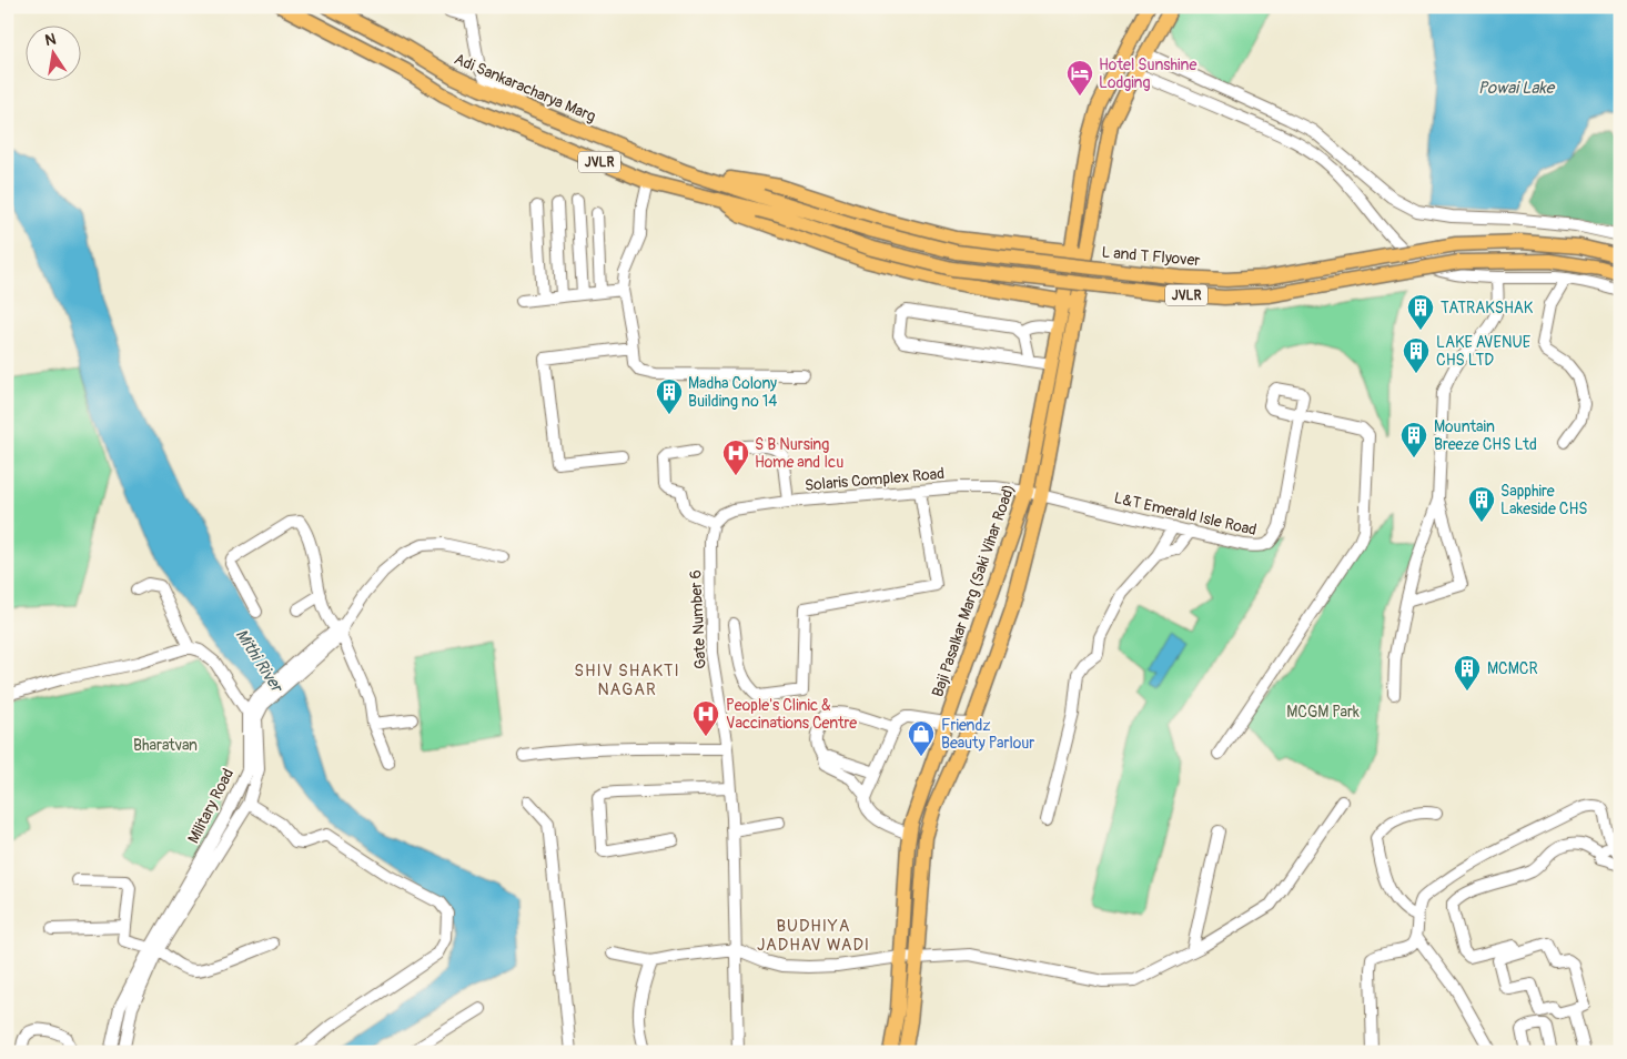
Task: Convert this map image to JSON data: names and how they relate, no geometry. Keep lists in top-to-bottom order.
{
  "streets": {
    "main road": [
      "Adi Sankaracharya Marg",
      "JVLR",
      "L and T Flyover",
      "Baji Pasalkar Marg (Saki Vihar Road)"
    ],
    "street": [
      "Solaris Complex Road",
      "L&T Emerald Isle Road",
      "Gate Number 6",
      "Military Road"
    ]
  },
  "crossings": [
    ["Adi Sankaracharya Marg", "L and T Flyover"],
    ["JVLR", "L and T Flyover"],
    ["Solaris Complex Road", "L&T Emerald Isle Road"],
    ["Solaris Complex Road", "Baji Pasalkar Marg (Saki Vihar Road)"],
    ["Solaris Complex Road", "Gate Number 6"],
    ["L&T Emerald Isle Road", "Baji Pasalkar Marg (Saki Vihar Road)"]
  ],
  "districts": ["SHIV SHAKTI NAGAR", "BUDHIYA JADHAV WADI"],
  "water": ["Powai Lake", "Mithi River"],
  "parks": ["MCGM Park", "Bharatvan"],
  "places": {
    "hotel": ["Hotel Sunshine Lodging"],
    "building": [
      "TATRAKSHAK",
      "LAKE AVENUE CHS LTD",
      "Madha Colony Building no 14",
      "Mountain Breeze CHS Ltd",
      "Sapphire Lakeside CHS",
      "MCMCR"
    ],
    "hospital": ["S B Nursing Home and Icu", "People's Clinic & Vaccinations Centre"],
    "shop": ["Friendz Beauty Parlour"]
  },
  "north": "top"
}
